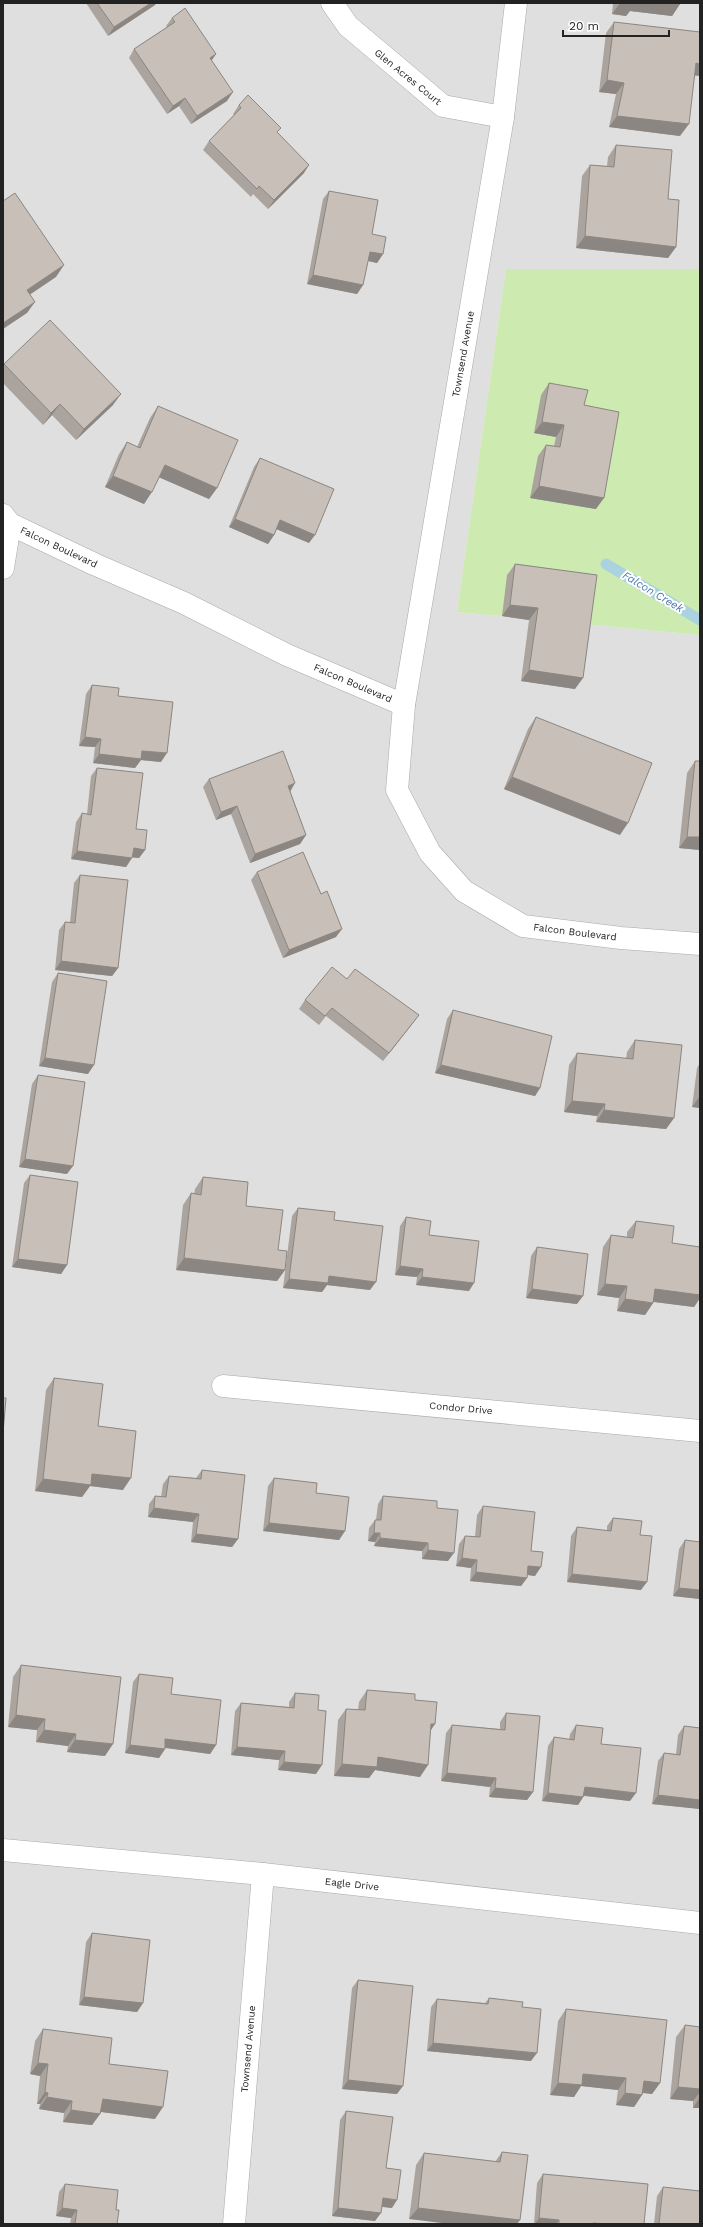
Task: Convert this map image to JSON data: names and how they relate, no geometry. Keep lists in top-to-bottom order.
{
  "streets": {
    "street": [
      "Glen Acres Court",
      "Townsend Avenue",
      "Falcon Boulevard",
      "Condor Drive",
      "Eagle Drive"
    ]
  },
  "crossings": [
    ["Glen Acres Court", "Townsend Avenue"],
    ["Townsend Avenue", "Falcon Boulevard"],
    ["Townsend Avenue", "Eagle Drive"]
  ],
  "water": ["Falcon Creek"],
  "scale_bar": "20 m"
}
